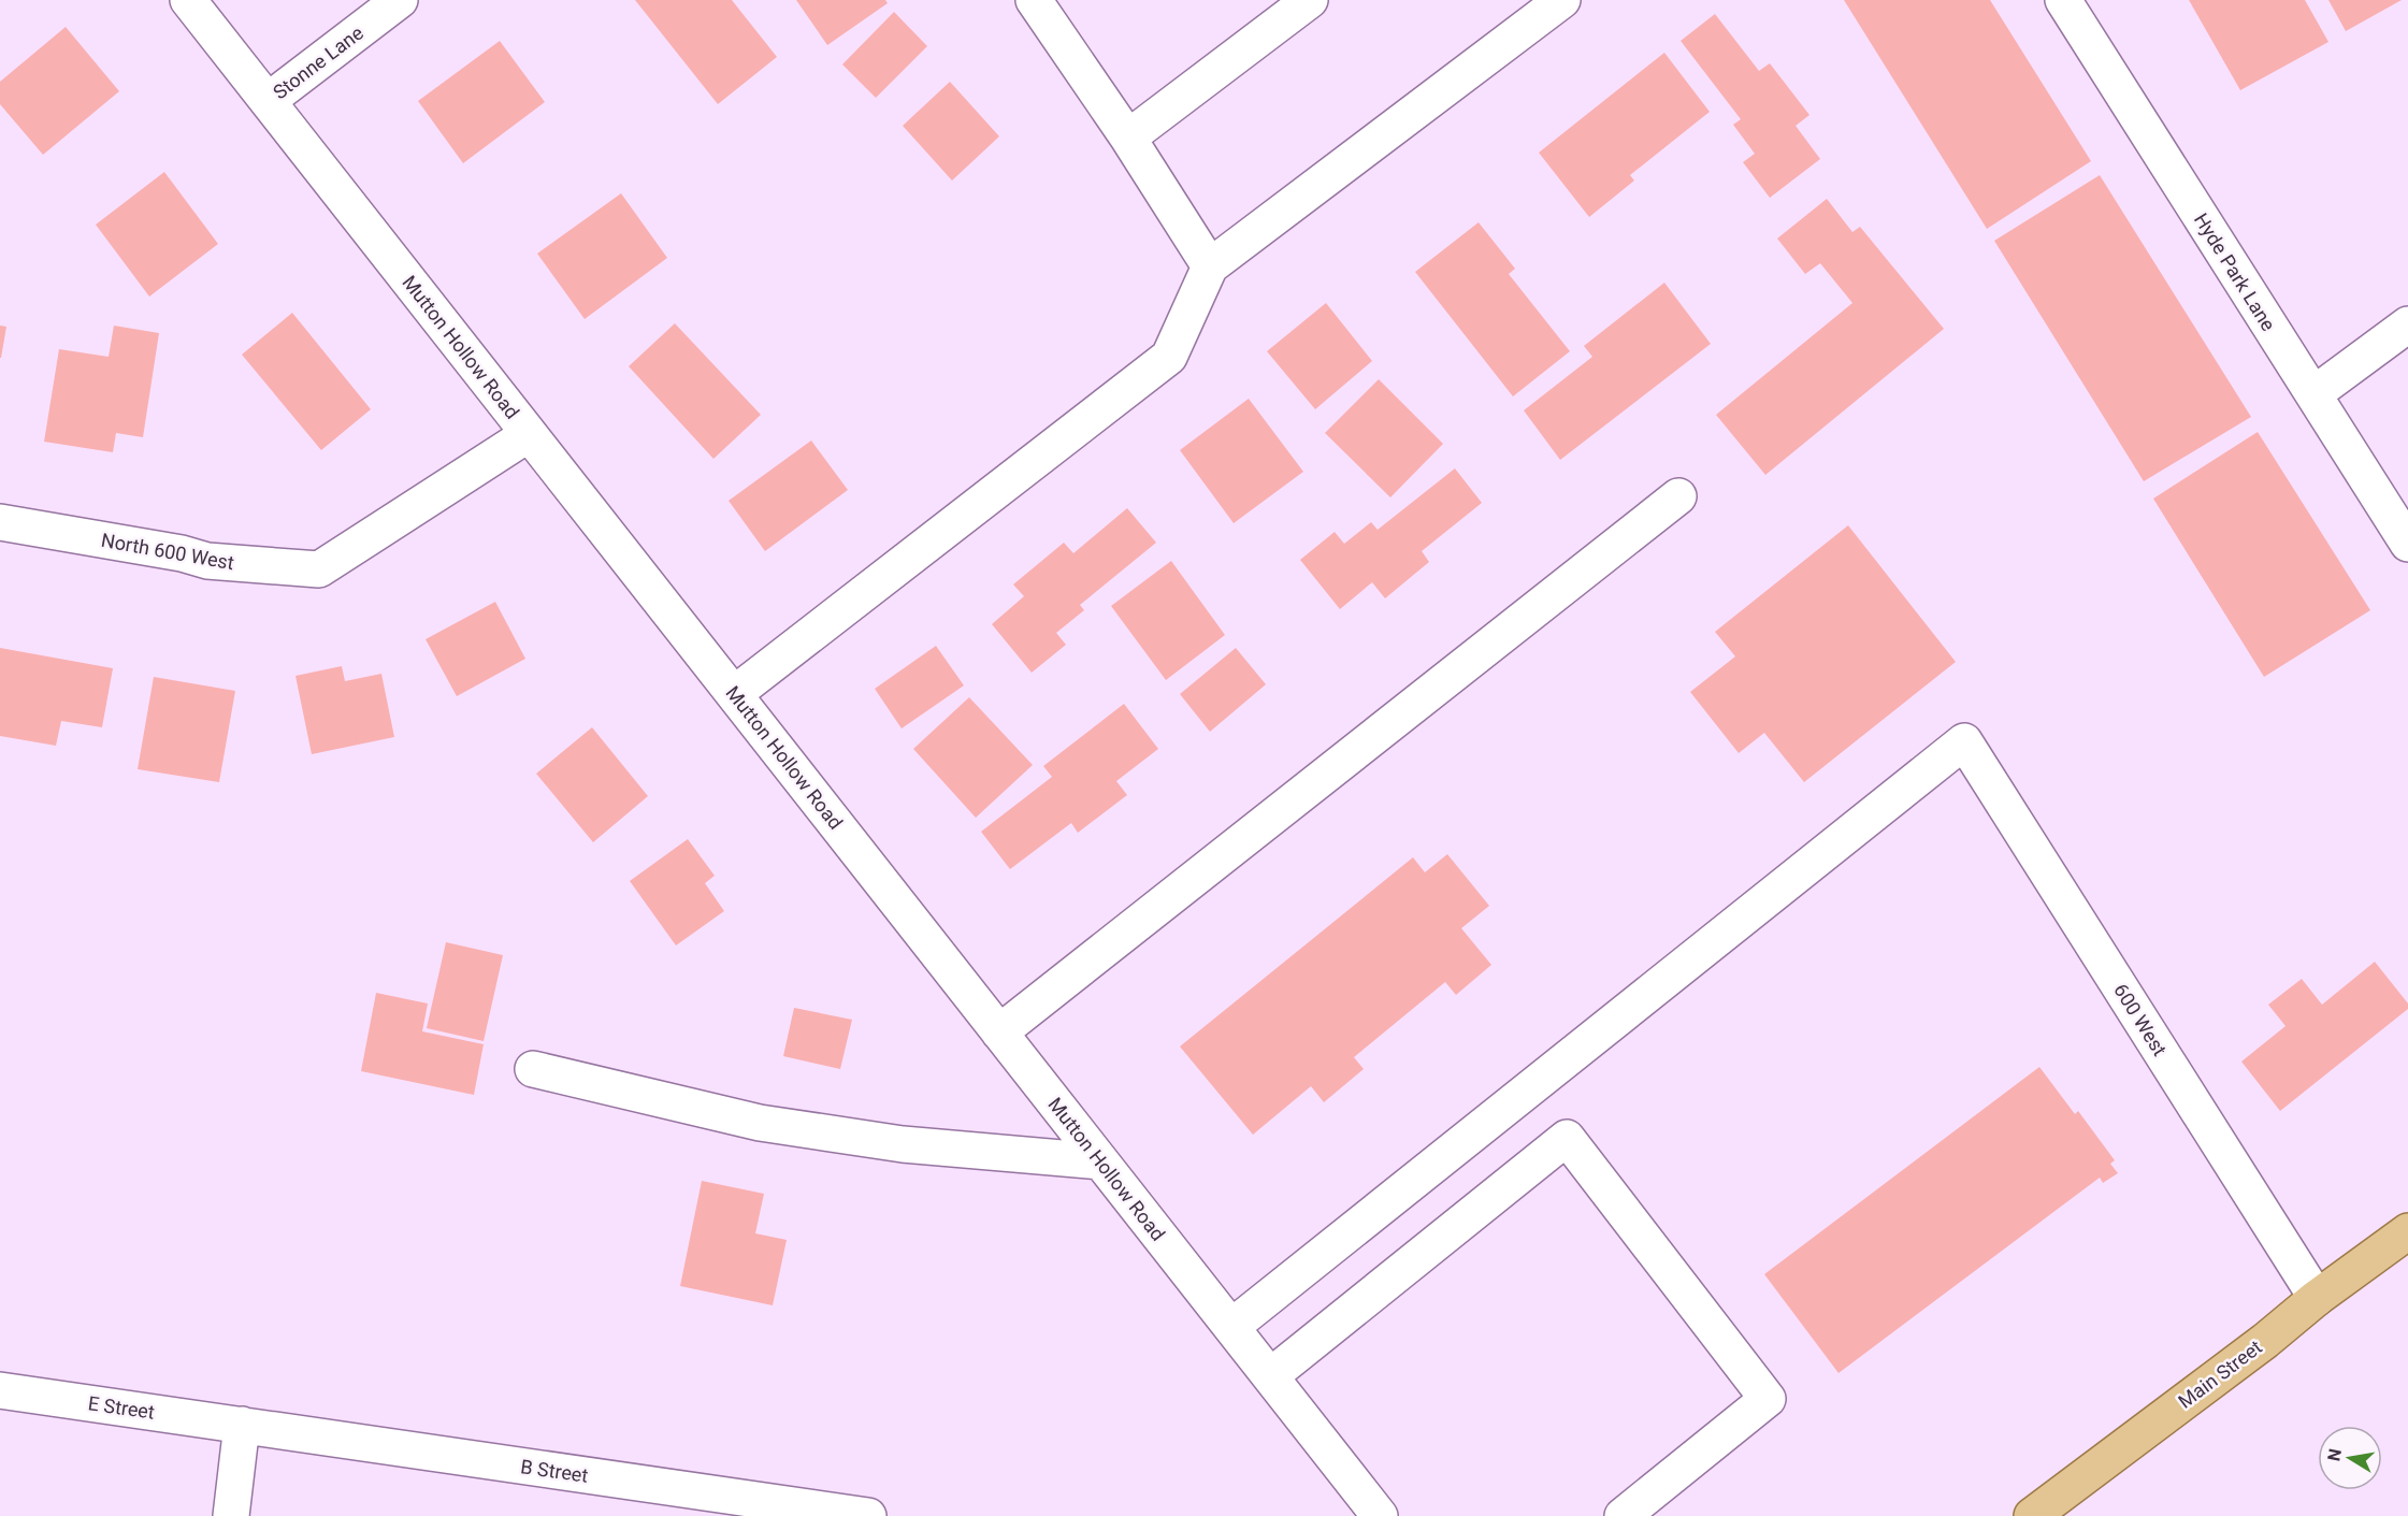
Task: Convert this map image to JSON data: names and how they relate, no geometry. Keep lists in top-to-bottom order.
{
  "streets": {
    "main road": ["Main Street"],
    "street": [
      "Stonne Lane",
      "Hyde Park Lane",
      "Mutton Hollow Road",
      "North 600 West",
      "600 West",
      "E Street",
      "B Street"
    ]
  },
  "crossings": [
    ["Stonne Lane", "Mutton Hollow Road"],
    ["Mutton Hollow Road", "North 600 West"],
    ["Mutton Hollow Road", "600 West"],
    ["600 West", "Main Street"],
    ["E Street", "B Street"]
  ],
  "north": "left"
}
